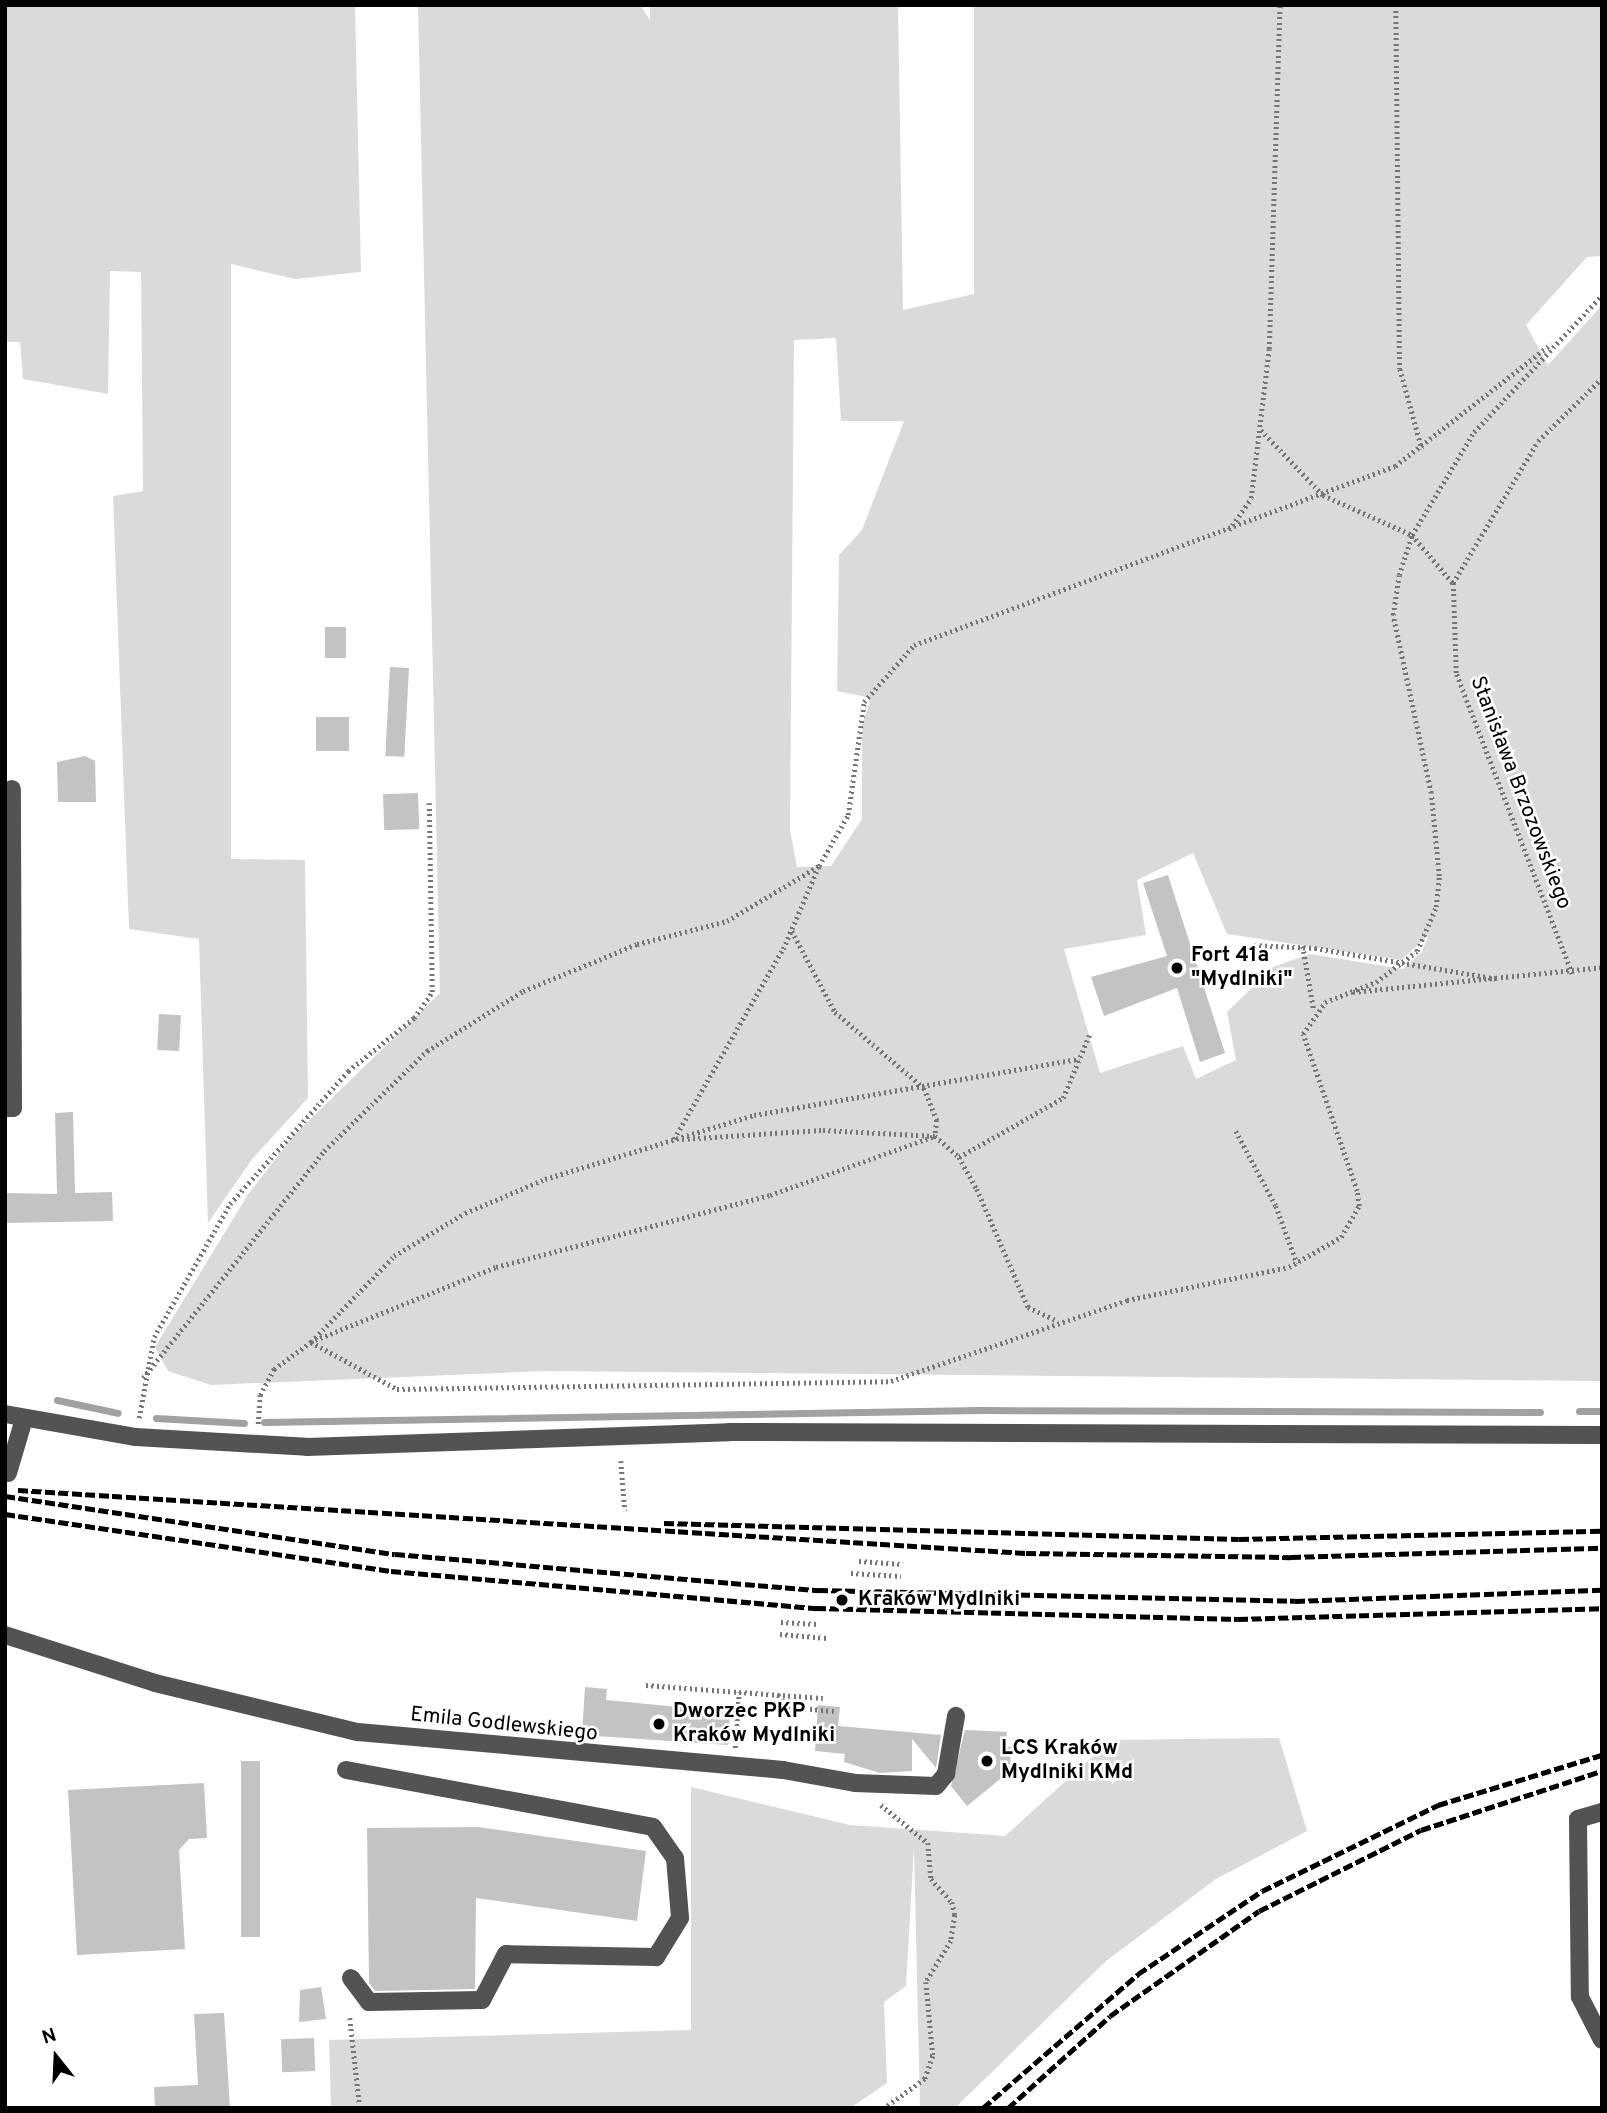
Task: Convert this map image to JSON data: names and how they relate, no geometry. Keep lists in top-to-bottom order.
{
  "streets": {
    "street": ["Emila Godlewskiego"],
    "path": ["Stanisława Brzozowskiego"]
  },
  "places": [
    "Fort 41a \"Mydlniki\"",
    "Kraków Mydlniki",
    "Dworzec PKP Kraków Mydlniki",
    "LCS Kraków Mydlniki KMd"
  ],
  "north": "top"
}
